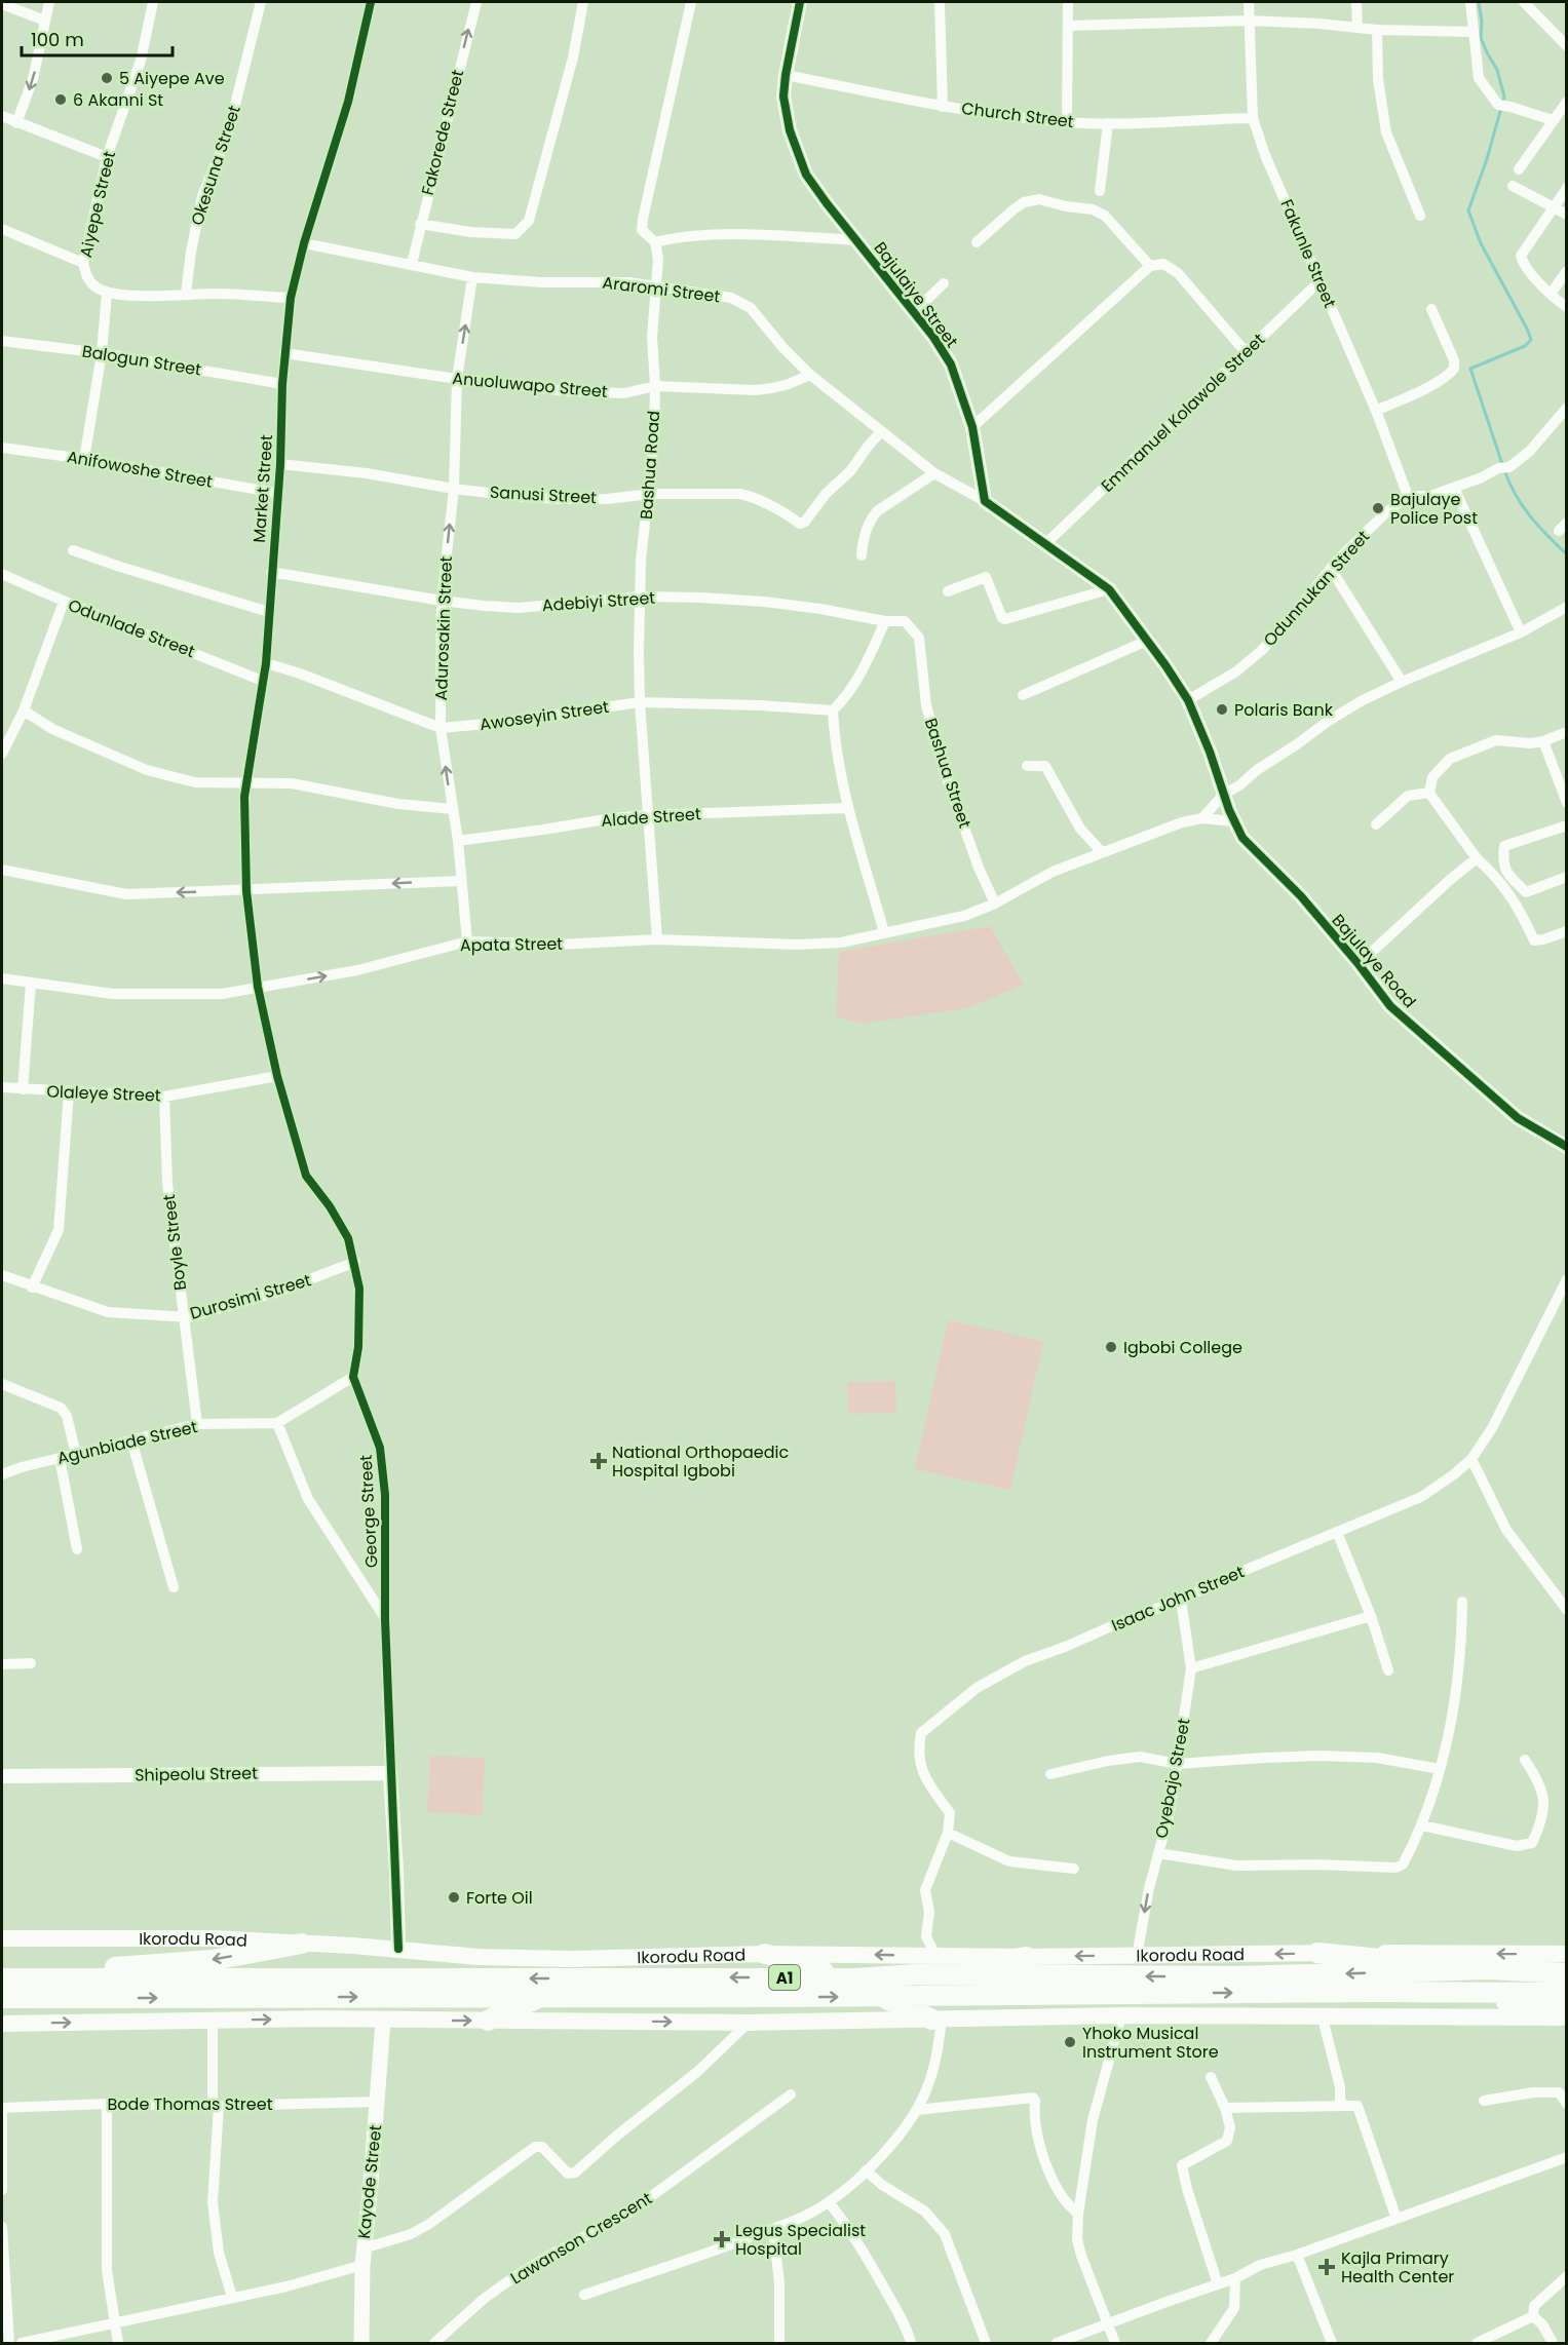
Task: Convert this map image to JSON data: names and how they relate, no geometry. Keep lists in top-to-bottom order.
{
  "streets": {
    "highway": ["Ikorodu Road", "A1"],
    "main road": ["Kayode Street"],
    "street": [
      "Church Street",
      "Fakorede Street",
      "Okesuna Street",
      "Aiyepe Street",
      "Fakunle Street",
      "Araromi Street",
      "Bajulaiye Street",
      "Balogun Street",
      "Anuoluwapo Street",
      "Emmanuel Kolawole Street",
      "Bashua Road",
      "Anifowoshe Street",
      "Market Street",
      "Sanusi Street",
      "Odunnukan Street",
      "Adebiyi Street",
      "Odunlade Street",
      "Adurosakin Street",
      "Awoseyin Street",
      "Bashua Street",
      "Alade Street",
      "Apata Street",
      "Bajulaye Road",
      "Olaleye Street",
      "Boyle Street",
      "Durosimi Street",
      "Agunbiade Street",
      "George Street",
      "Isaac John Street",
      "Shipeolu Street",
      "Oyebajo Street",
      "Bode Thomas Street",
      "Lawanson Crescent"
    ]
  },
  "crossings": [
    ["Church Street", "Fakunle Street"],
    ["Church Street", "Bajulaiye Street"],
    ["Fakorede Street", "Araromi Street"],
    ["Fakunle Street", "Emmanuel Kolawole Street"],
    ["Fakunle Street", "Odunnukan Street"],
    ["Araromi Street", "Bajulaiye Street"],
    ["Araromi Street", "Anuoluwapo Street"],
    ["Araromi Street", "Bashua Road"],
    ["Araromi Street", "Market Street"],
    ["Araromi Street", "Sanusi Street"],
    ["Araromi Street", "Adurosakin Street"],
    ["Balogun Street", "Market Street"],
    ["Anuoluwapo Street", "Bashua Road"],
    ["Anuoluwapo Street", "Market Street"],
    ["Anuoluwapo Street", "Adurosakin Street"],
    ["Bashua Road", "Sanusi Street"],
    ["Bashua Road", "Adebiyi Street"],
    ["Bashua Road", "Awoseyin Street"],
    ["Bashua Road", "Alade Street"],
    ["Bashua Road", "Apata Street"],
    ["Anifowoshe Street", "Market Street"],
    ["Market Street", "Sanusi Street"],
    ["Market Street", "Adebiyi Street"],
    ["Market Street", "Odunlade Street"],
    ["Market Street", "Awoseyin Street"],
    ["Market Street", "Apata Street"],
    ["Sanusi Street", "Adurosakin Street"],
    ["Odunnukan Street", "Bajulaye Road"],
    ["Adebiyi Street", "Adurosakin Street"],
    ["Adebiyi Street", "Bashua Street"],
    ["Adurosakin Street", "Awoseyin Street"],
    ["Adurosakin Street", "Alade Street"],
    ["Adurosakin Street", "Apata Street"],
    ["Bashua Street", "Apata Street"],
    ["Olaleye Street", "Boyle Street"],
    ["Boyle Street", "Durosimi Street"],
    ["Boyle Street", "Agunbiade Street"],
    ["George Street", "Shipeolu Street"],
    ["George Street", "Ikorodu Road"],
    ["Isaac John Street", "Oyebajo Street"],
    ["Isaac John Street", "Ikorodu Road"],
    ["Oyebajo Street", "Ikorodu Road"],
    ["Bode Thomas Street", "Kayode Street"]
  ],
  "one_way": ["Fakorede Street", "Adurosakin Street"],
  "places": {
    "other": [
      "5 Aiyepe Ave",
      "6 Akanni St",
      "Bajulaye Police Post",
      "Polaris Bank",
      "Igbobi College",
      "Forte Oil",
      "Yhoko Musical Instrument Store"
    ],
    "health": ["National Orthopaedic Hospital Igbobi", "Legus Specialist Hospital", "Kajla Primary Health Center"]
  },
  "scale_bar": "100 m"
}
